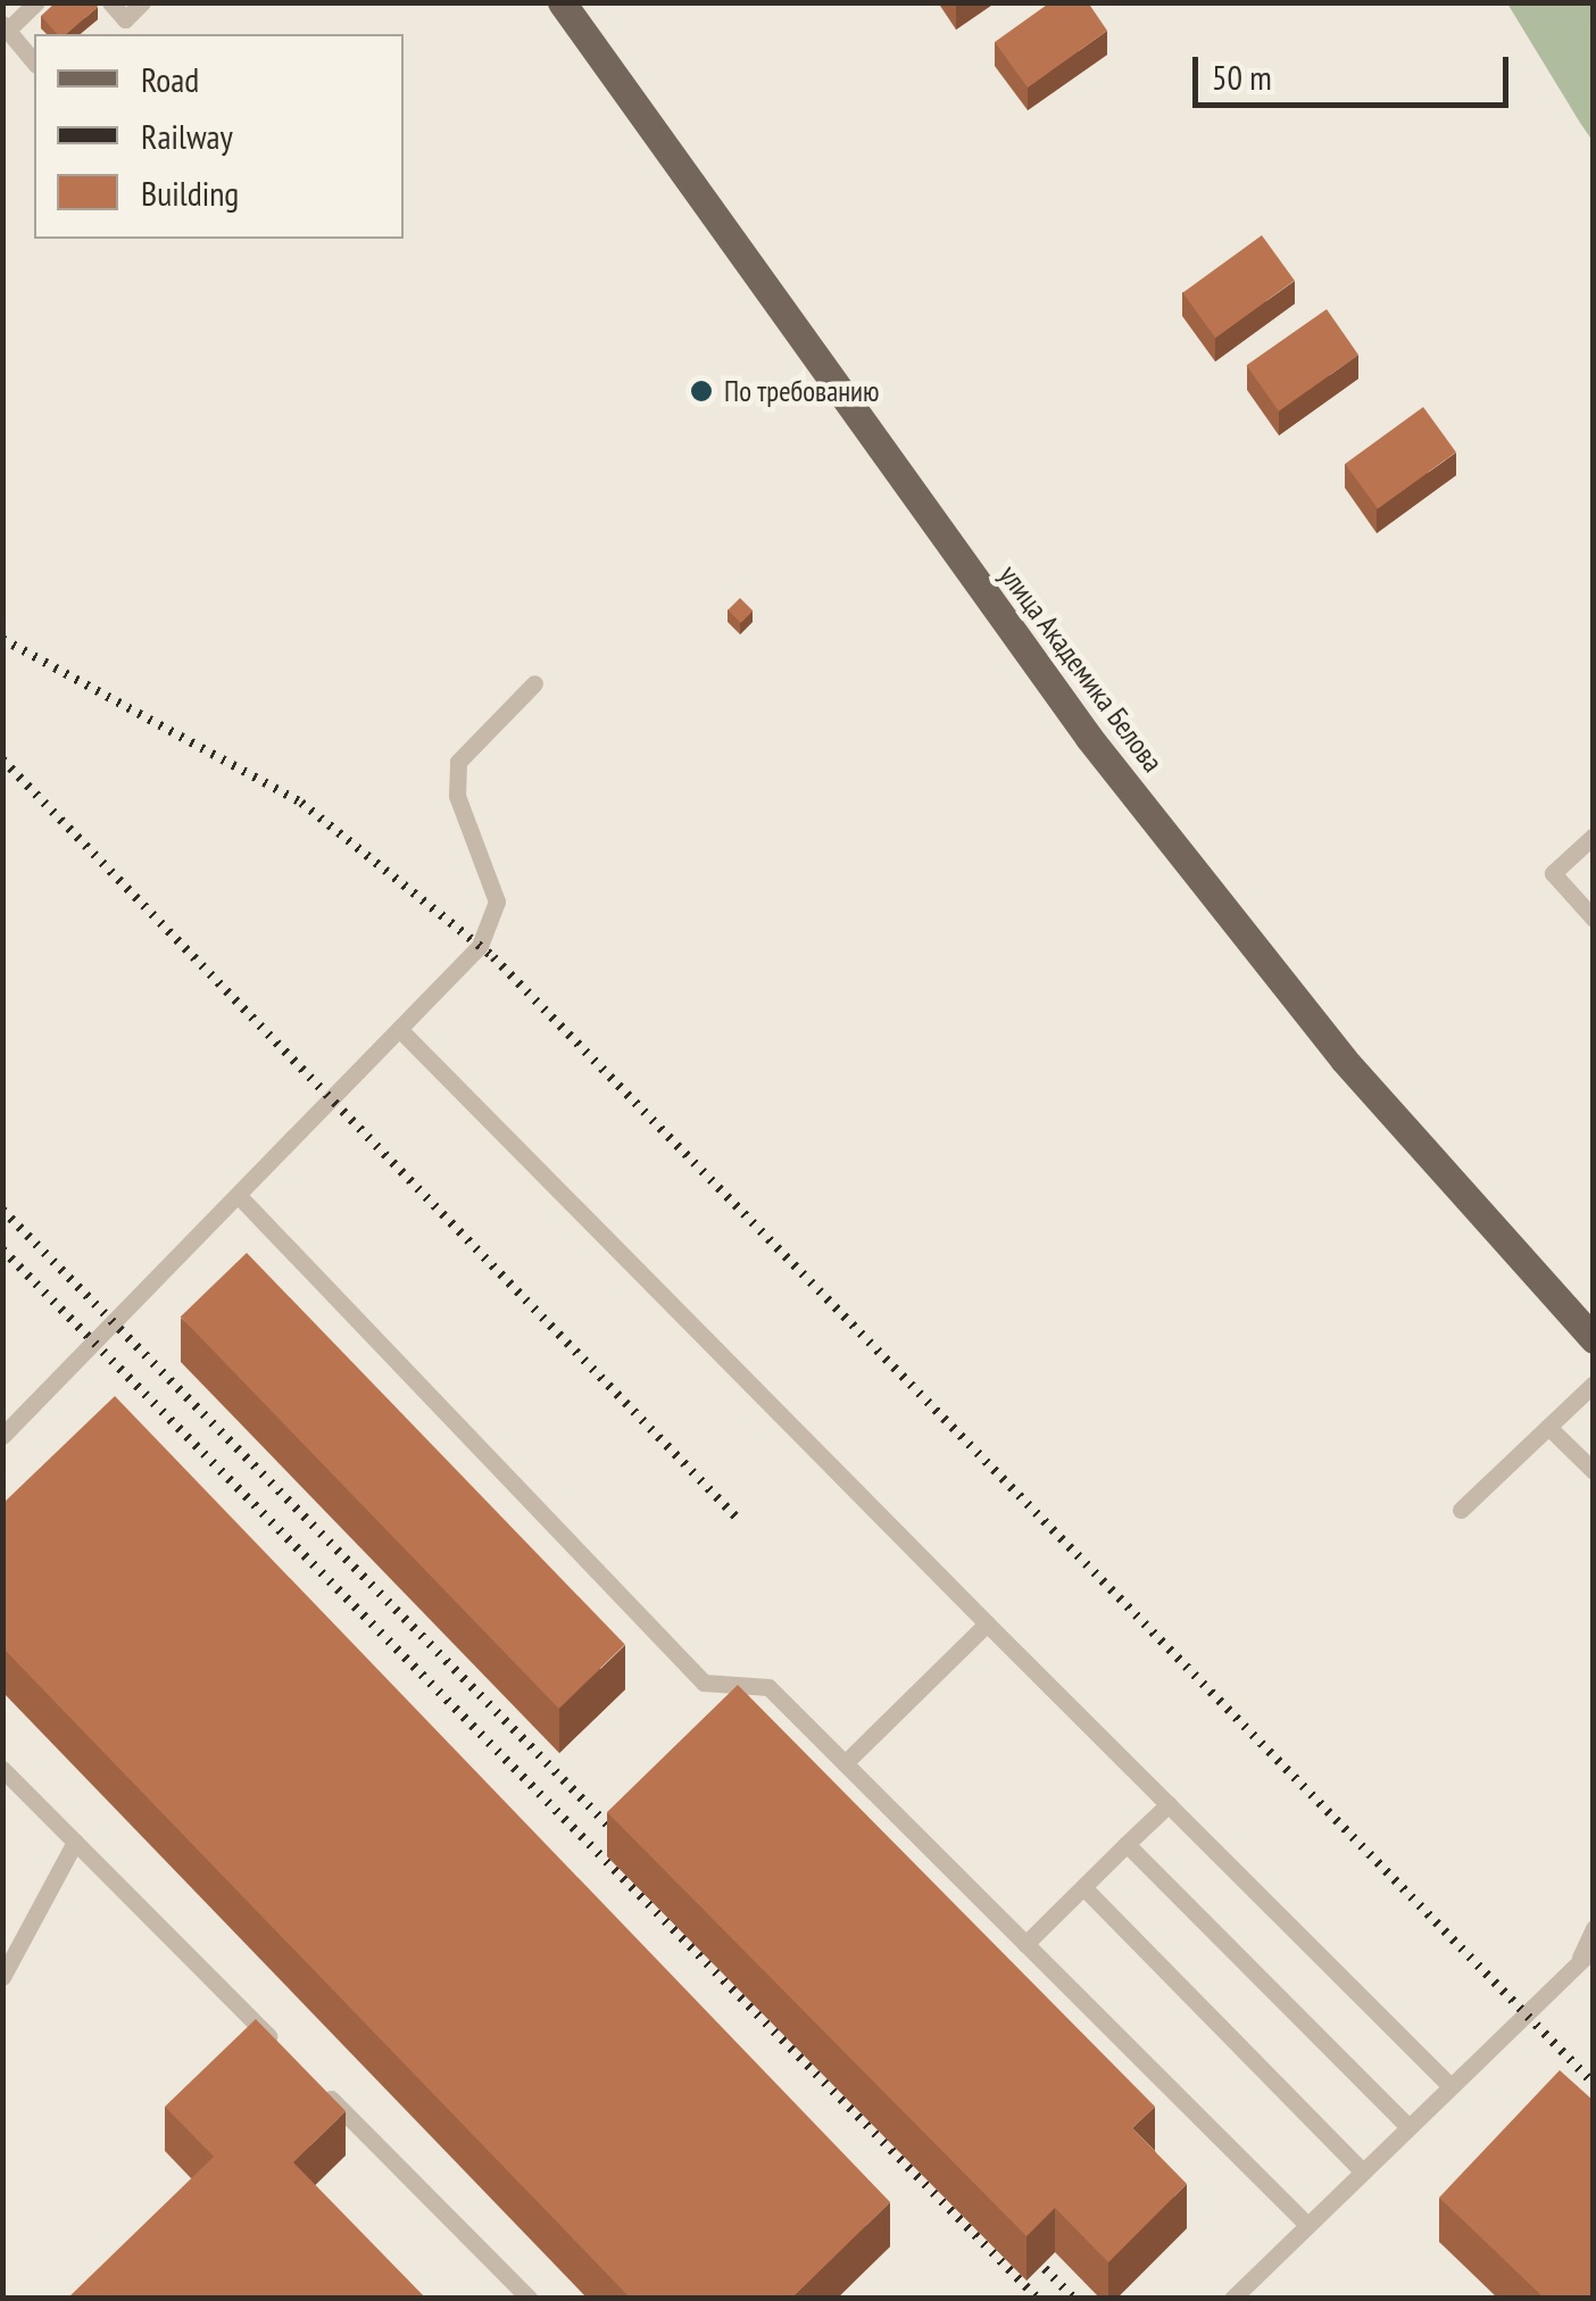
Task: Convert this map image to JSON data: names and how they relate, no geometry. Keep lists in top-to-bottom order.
{
  "streets": {
    "main road": ["улица Академика Белова"]
  },
  "places": ["По требованию"],
  "legend": ["Road", "Railway", "Building"],
  "scale_bar": "50 m"
}
